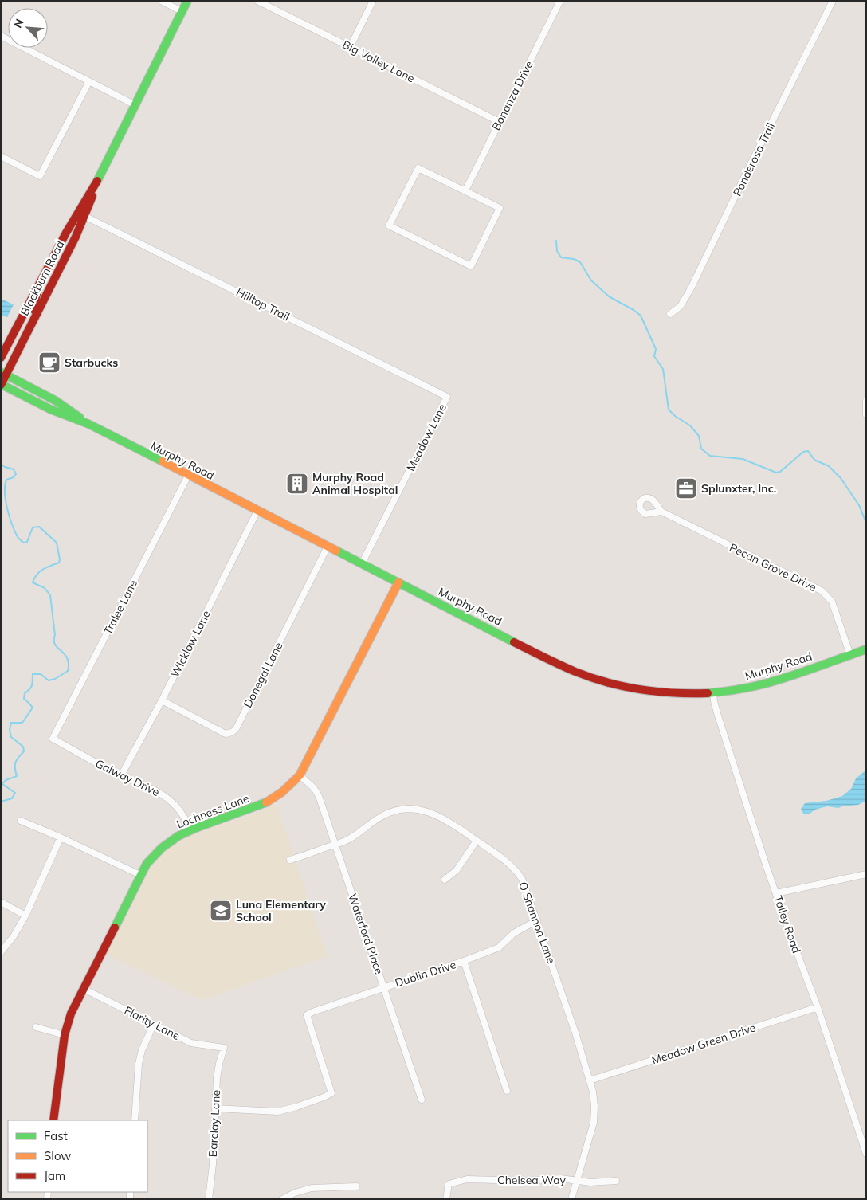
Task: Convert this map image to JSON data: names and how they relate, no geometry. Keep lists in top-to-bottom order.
{
  "streets": {
    "main road": ["Blackburn Road", "Murphy Road", "Lochness Lane"],
    "street": [
      "Big Valley Lane",
      "Bonanza Drive",
      "Ponderosa Trail",
      "Hilltop Trail",
      "Meadow Lane",
      "Pecan Grove Drive",
      "Tralee Lane",
      "Wicklow Lane",
      "Donegal Lane",
      "Galway Drive",
      "O Shannon Lane",
      "Talley Road",
      "Waterford Place",
      "Dublin Drive",
      "Flarity Lane",
      "Meadow Green Drive",
      "Barclay Lane",
      "Chelsea Way"
    ]
  },
  "crossings": [
    ["Big Valley Lane", "Bonanza Drive"],
    ["Blackburn Road", "Hilltop Trail"],
    ["Blackburn Road", "Murphy Road"],
    ["Hilltop Trail", "Meadow Lane"],
    ["Meadow Lane", "Murphy Road"],
    ["Murphy Road", "Pecan Grove Drive"],
    ["Murphy Road", "Tralee Lane"],
    ["Murphy Road", "Wicklow Lane"],
    ["Murphy Road", "Donegal Lane"],
    ["Murphy Road", "Lochness Lane"],
    ["Murphy Road", "Talley Road"],
    ["Tralee Lane", "Galway Drive"],
    ["Wicklow Lane", "Donegal Lane"],
    ["Wicklow Lane", "Galway Drive"],
    ["Galway Drive", "Lochness Lane"],
    ["Lochness Lane", "Waterford Place"],
    ["Lochness Lane", "Flarity Lane"],
    ["O Shannon Lane", "Waterford Place"],
    ["O Shannon Lane", "Dublin Drive"],
    ["O Shannon Lane", "Meadow Green Drive"],
    ["O Shannon Lane", "Chelsea Way"],
    ["Talley Road", "Meadow Green Drive"],
    ["Waterford Place", "Dublin Drive"],
    ["Dublin Drive", "Barclay Lane"],
    ["Flarity Lane", "Barclay Lane"]
  ],
  "places": {
    "cafe": ["Starbucks"],
    "building": ["Murphy Road Animal Hospital"],
    "office": ["Splunxter, Inc."],
    "school or university": ["Luna Elementary School"]
  },
  "legend": ["Fast", "Slow", "Jam"],
  "north": "top left"
}
